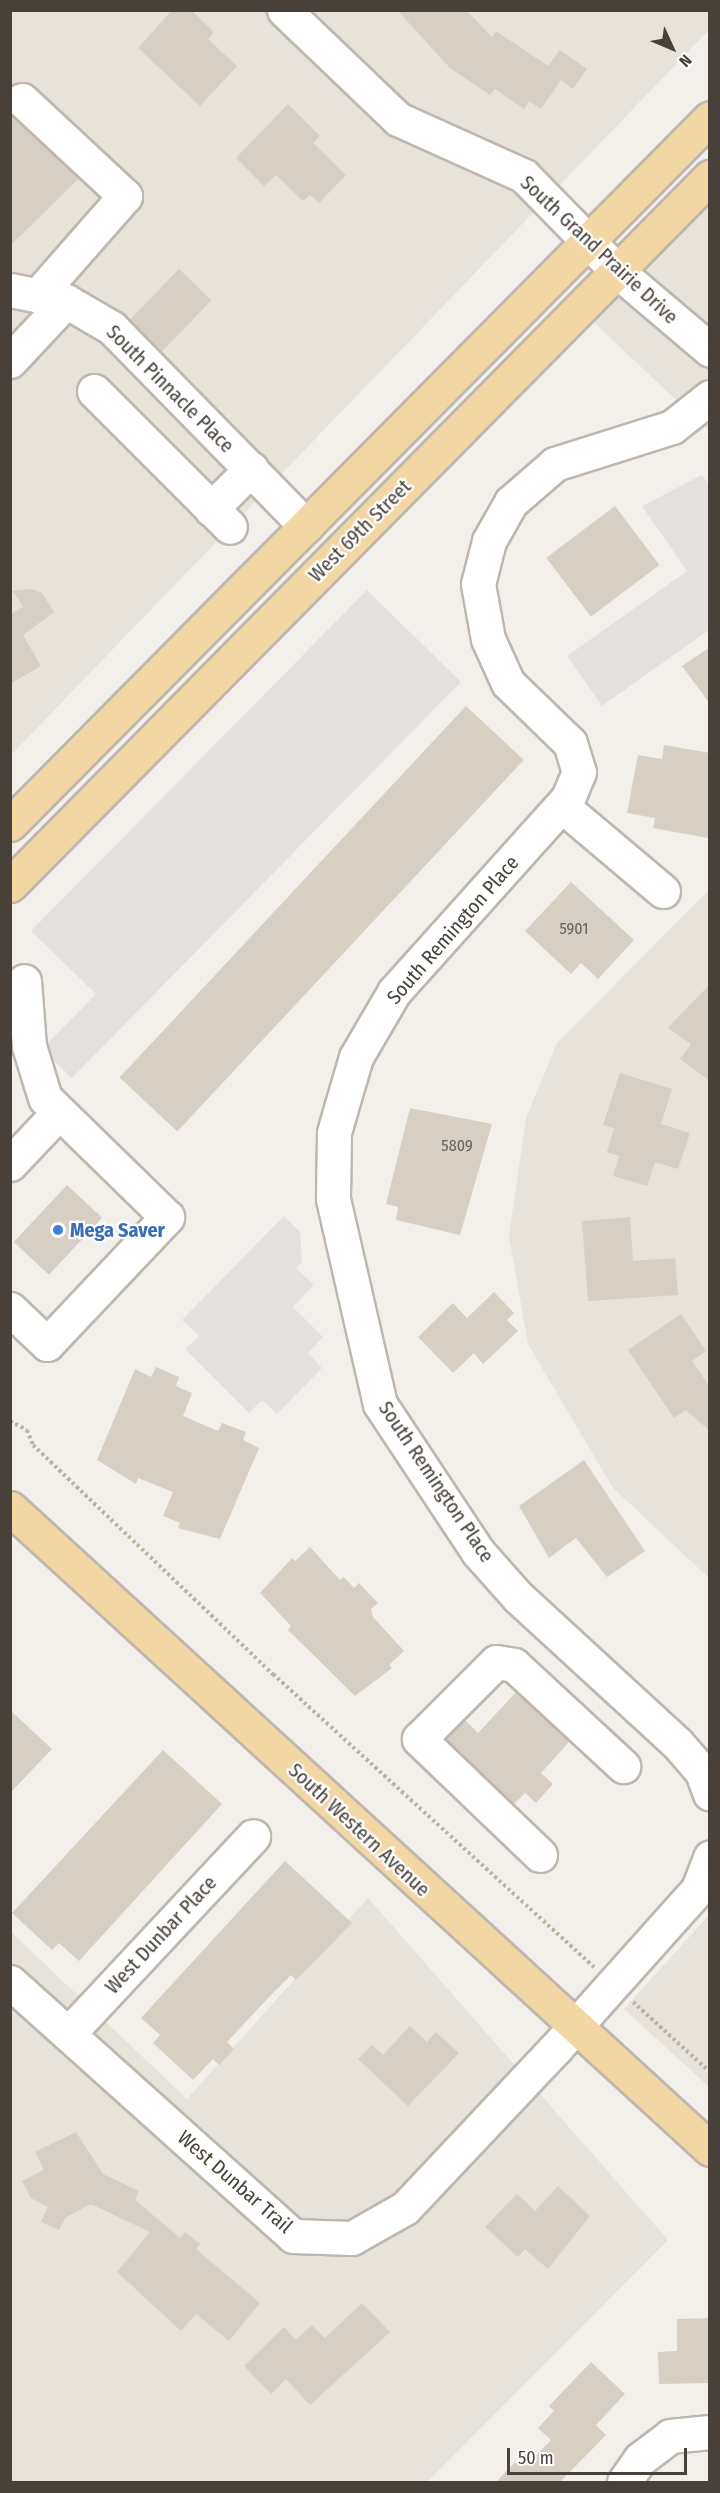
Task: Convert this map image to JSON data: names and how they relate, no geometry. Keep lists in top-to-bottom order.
{
  "streets": {
    "main road": ["West 69th Street", "South Western Avenue"],
    "street": [
      "South Grand Prairie Drive",
      "South Pinnacle Place",
      "South Remington Place",
      "West Dunbar Place",
      "West Dunbar Trail"
    ]
  },
  "crossings": [
    ["South Grand Prairie Drive", "West 69th Street"],
    ["South Pinnacle Place", "West 69th Street"],
    ["South Western Avenue", "West Dunbar Trail"],
    ["West Dunbar Place", "West Dunbar Trail"]
  ],
  "places": ["Mega Saver"],
  "house_numbers": ["5901", "5809"],
  "scale_bar": "50 m",
  "north": "bottom right"
}
